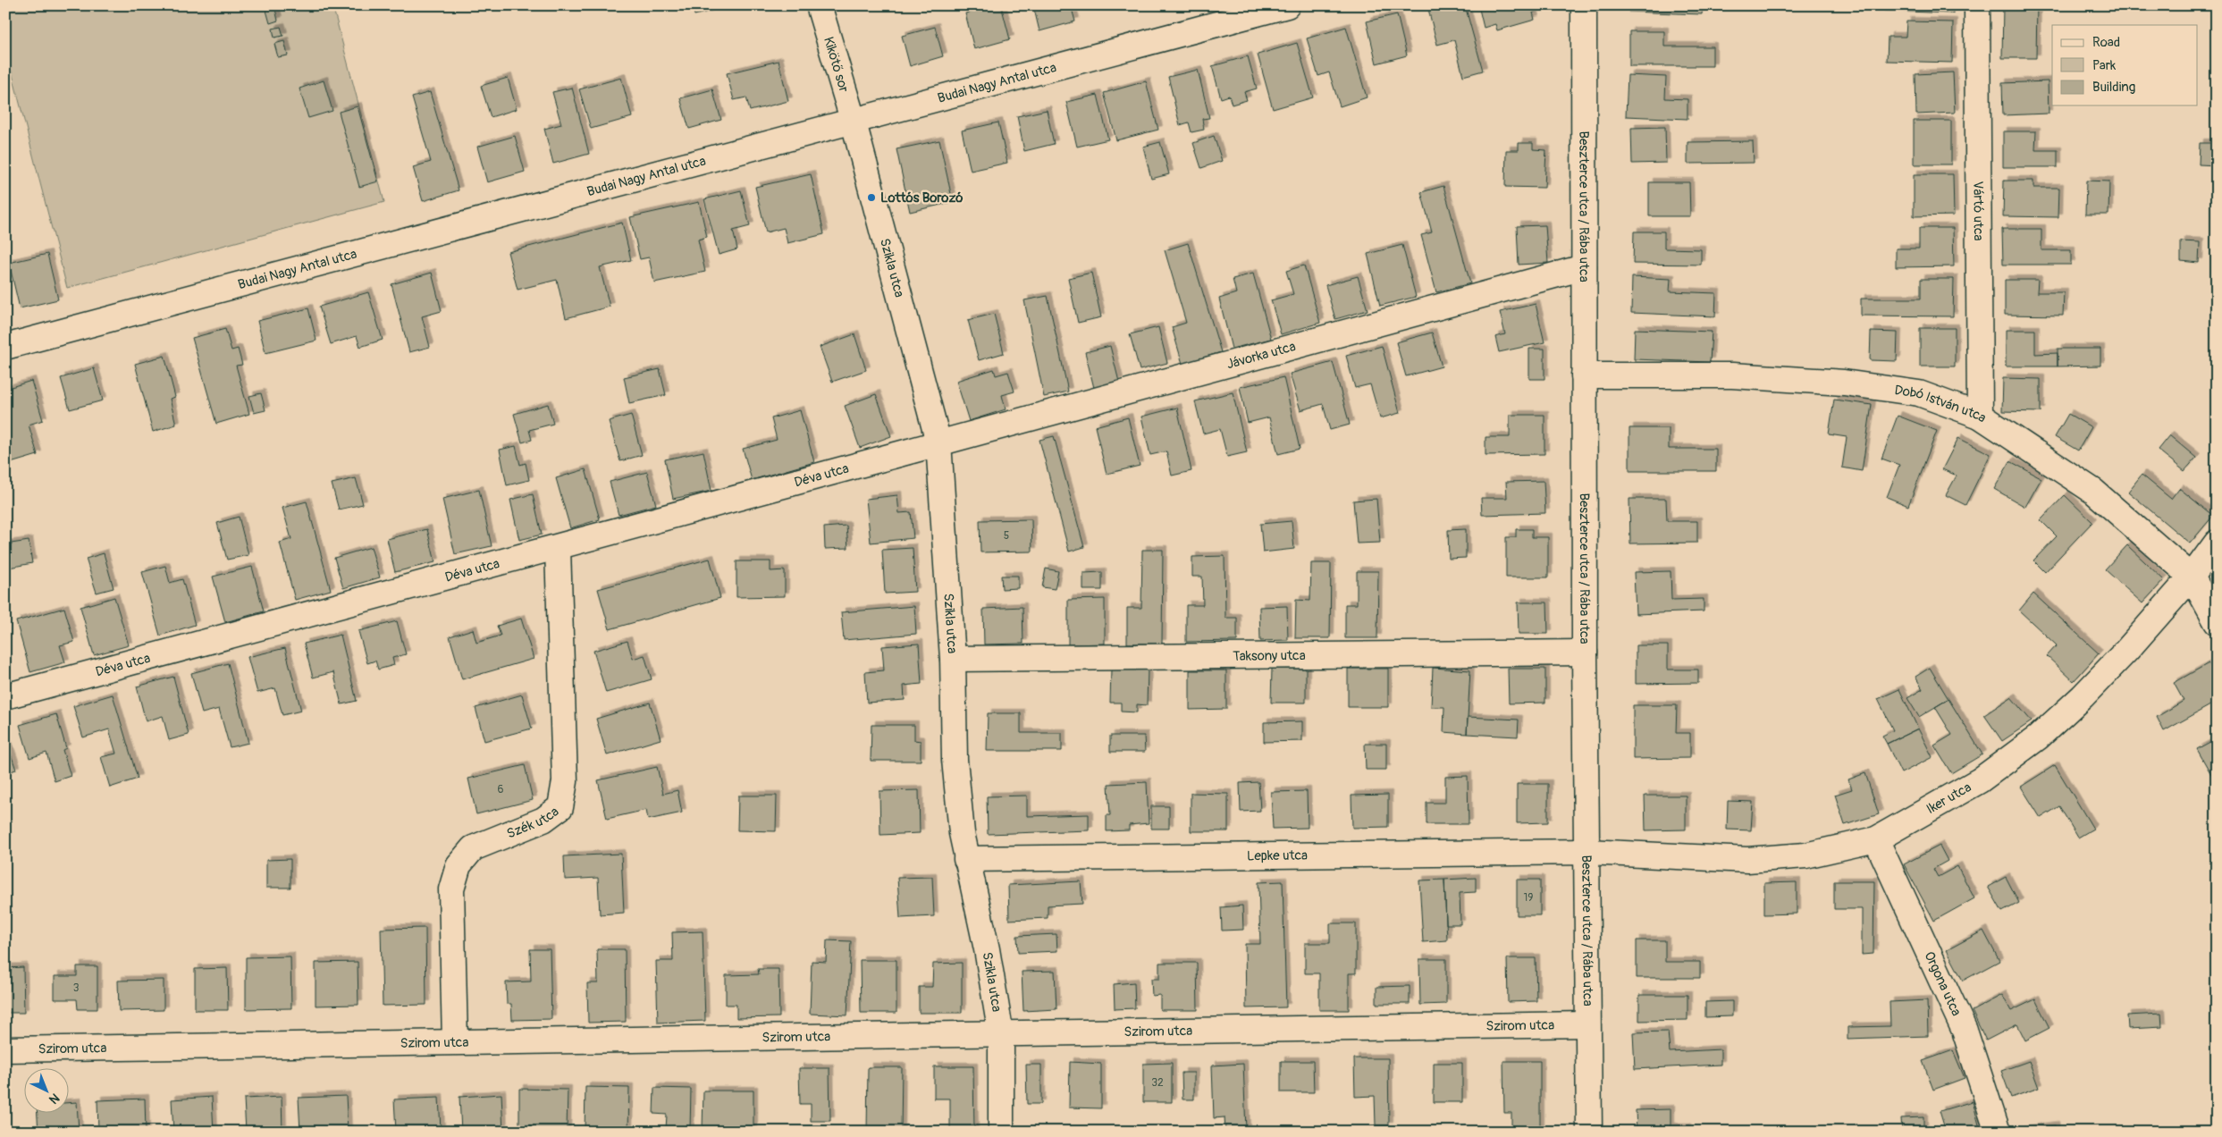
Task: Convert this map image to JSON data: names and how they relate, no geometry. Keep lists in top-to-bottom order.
{
  "streets": {
    "street": [
      "Kikötő sor",
      "Budai Nagy Antal utca",
      "Beszterce utca / Rába utca",
      "Vártó utca",
      "Szikla utca",
      "Jávorka utca",
      "Dobó István utca",
      "Déva utca",
      "Taksony utca",
      "Iker utca",
      "Szék utca",
      "Lepke utca",
      "Orgona utca",
      "Szirom utca"
    ]
  },
  "crossings": [
    ["Kikötő sor", "Budai Nagy Antal utca"],
    ["Kikötő sor", "Szikla utca"],
    ["Budai Nagy Antal utca", "Szikla utca"],
    ["Beszterce utca / Rába utca", "Jávorka utca"],
    ["Beszterce utca / Rába utca", "Dobó István utca"],
    ["Beszterce utca / Rába utca", "Taksony utca"],
    ["Beszterce utca / Rába utca", "Iker utca"],
    ["Beszterce utca / Rába utca", "Lepke utca"],
    ["Beszterce utca / Rába utca", "Szirom utca"],
    ["Vártó utca", "Dobó István utca"],
    ["Szikla utca", "Jávorka utca"],
    ["Szikla utca", "Déva utca"],
    ["Szikla utca", "Taksony utca"],
    ["Szikla utca", "Lepke utca"],
    ["Szikla utca", "Szirom utca"],
    ["Jávorka utca", "Déva utca"],
    ["Dobó István utca", "Iker utca"],
    ["Déva utca", "Szék utca"],
    ["Iker utca", "Lepke utca"],
    ["Iker utca", "Orgona utca"],
    ["Szék utca", "Szirom utca"]
  ],
  "places": ["Lottós Borozó"],
  "house_numbers": [
    "5",
    "6",
    "19",
    "3",
    "32"
  ],
  "legend": ["Road", "Park", "Building"],
  "north": "bottom right"
}
